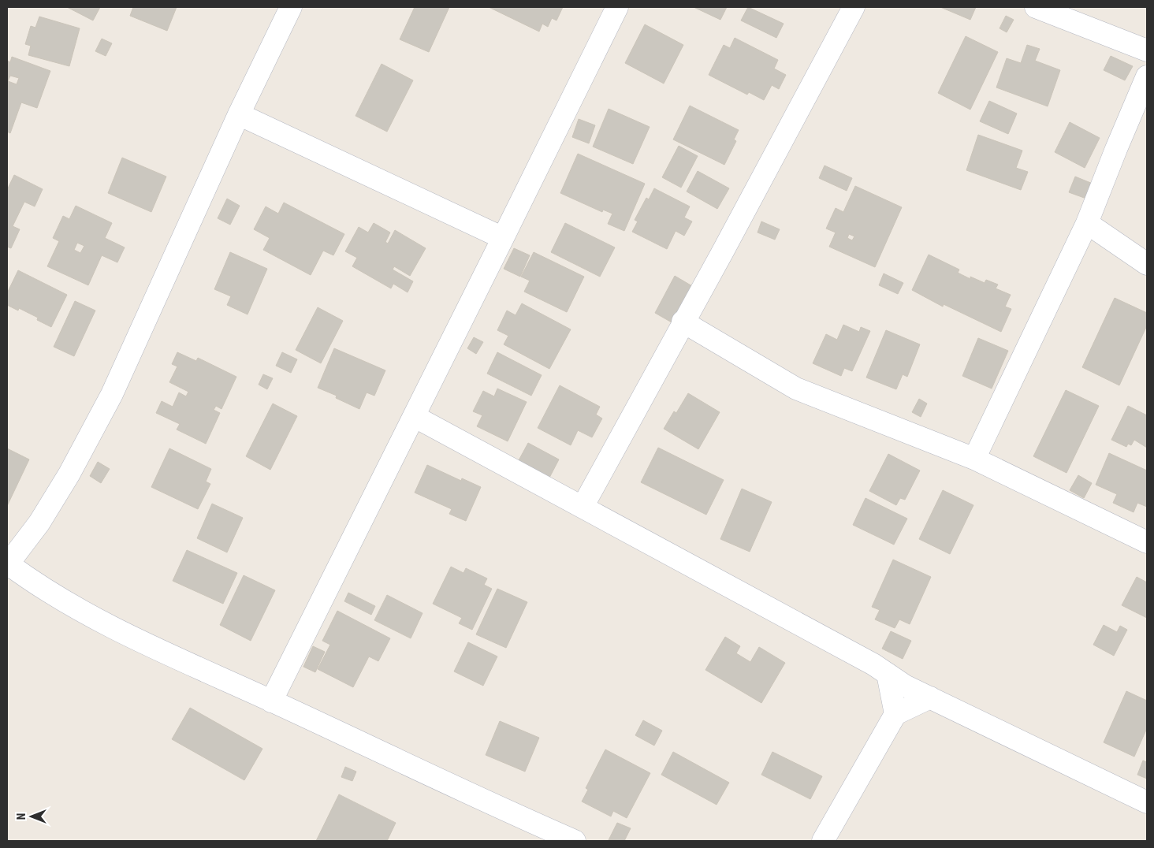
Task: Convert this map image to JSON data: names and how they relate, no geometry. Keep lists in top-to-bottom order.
{
  "north": "left"
}
